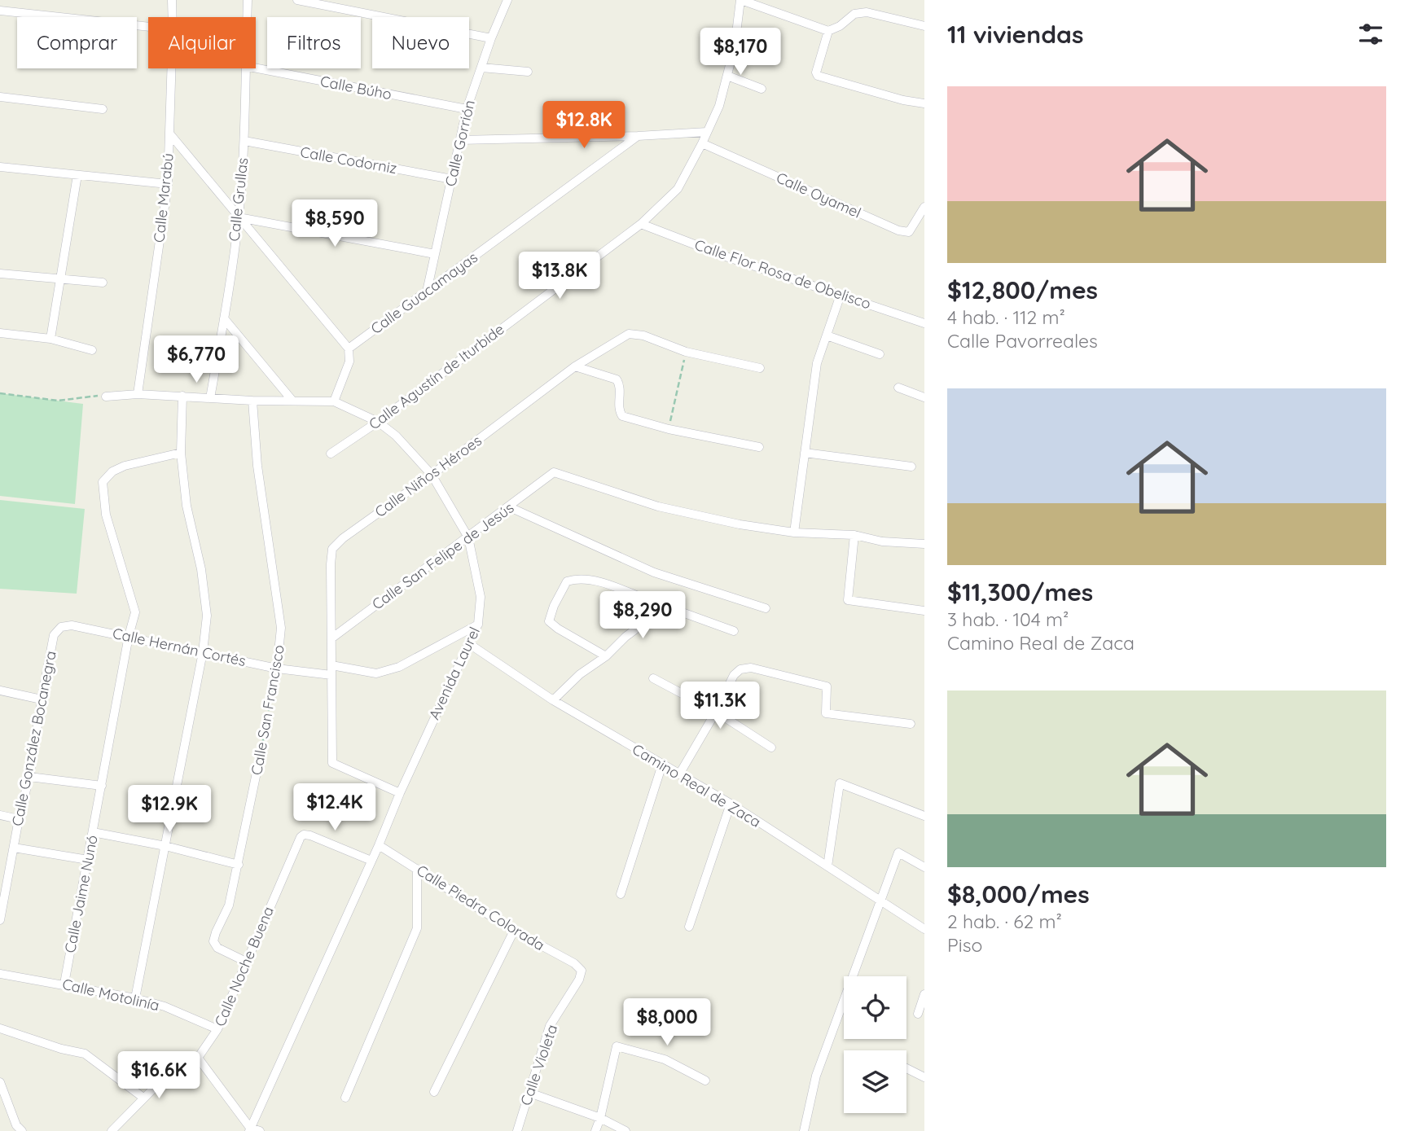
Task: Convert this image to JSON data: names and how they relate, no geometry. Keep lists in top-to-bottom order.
{
  "streets": {
    "street": [
      "Calle Búho",
      "Calle Gorrión",
      "Calle Codorniz",
      "Calle Oyamel",
      "Calle Marabú",
      "Calle Grullas",
      "Calle Flor Rosa de Obelisco",
      "Calle Guacamayas",
      "Calle Agustín de Iturbide",
      "Calle Niños Héroes",
      "Calle San Felipe de Jesús",
      "Calle Hernán Cortés",
      "Avenida Laurel",
      "Calle San Francisco",
      "Calle González Bocanegra",
      "Camino Real de Zaca",
      "Calle Jaime Nunó",
      "Calle Piedra Colorada",
      "Calle Noche Buena",
      "Calle Motolinía",
      "Calle Violeta"
    ]
  },
  "crossings": [
    ["Calle Búho", "Calle Gorrión"],
    ["Calle Gorrión", "Calle Codorniz"],
    ["Calle Gorrión", "Calle Guacamayas"],
    ["Calle Codorniz", "Calle Grullas"],
    ["Calle Oyamel", "Calle Agustín de Iturbide"],
    ["Calle Marabú", "Avenida Laurel"],
    ["Calle Grullas", "Avenida Laurel"],
    ["Calle Flor Rosa de Obelisco", "Calle Agustín de Iturbide"],
    ["Calle Agustín de Iturbide", "Avenida Laurel"],
    ["Calle Niños Héroes", "Calle San Felipe de Jesús"],
    ["Calle Niños Héroes", "Calle Hernán Cortés"],
    ["Calle Niños Héroes", "Avenida Laurel"],
    ["Calle San Felipe de Jesús", "Avenida Laurel"],
    ["Calle Hernán Cortés", "Calle San Francisco"],
    ["Calle Hernán Cortés", "Calle González Bocanegra"],
    ["Calle Hernán Cortés", "Calle Jaime Nunó"],
    ["Avenida Laurel", "Calle San Francisco"],
    ["Avenida Laurel", "Camino Real de Zaca"],
    ["Avenida Laurel", "Calle Piedra Colorada"],
    ["Avenida Laurel", "Calle Noche Buena"],
    ["Calle San Francisco", "Calle Noche Buena"],
    ["Calle Jaime Nunó", "Calle Motolinía"],
    ["Calle Piedra Colorada", "Calle Violeta"],
    ["Calle Noche Buena", "Calle Motolinía"]
  ],
  "page": {
    "heading": "11 viviendas",
    "chip": [
      "Comprar",
      "Alquilar",
      "Filtros",
      "Nuevo"
    ],
    "price": [
      "$8,170",
      "$12.8K",
      "$8,590",
      "$13.8K",
      "$6,770",
      "$8,290",
      "$11.3K",
      "$12.4K",
      "$12.9K",
      "$8,000",
      "$16.6K"
    ],
    "list": [
      {
        "name": "$12,800/mes",
        "note": "4 hab. · 112 m² · Calle Pavorreales"
      },
      {
        "name": "$11,300/mes",
        "note": "3 hab. · 104 m² · Camino Real de Zaca"
      },
      {
        "name": "$8,000/mes",
        "note": "2 hab. · 62 m² · Piso"
      }
    ]
  }
}
